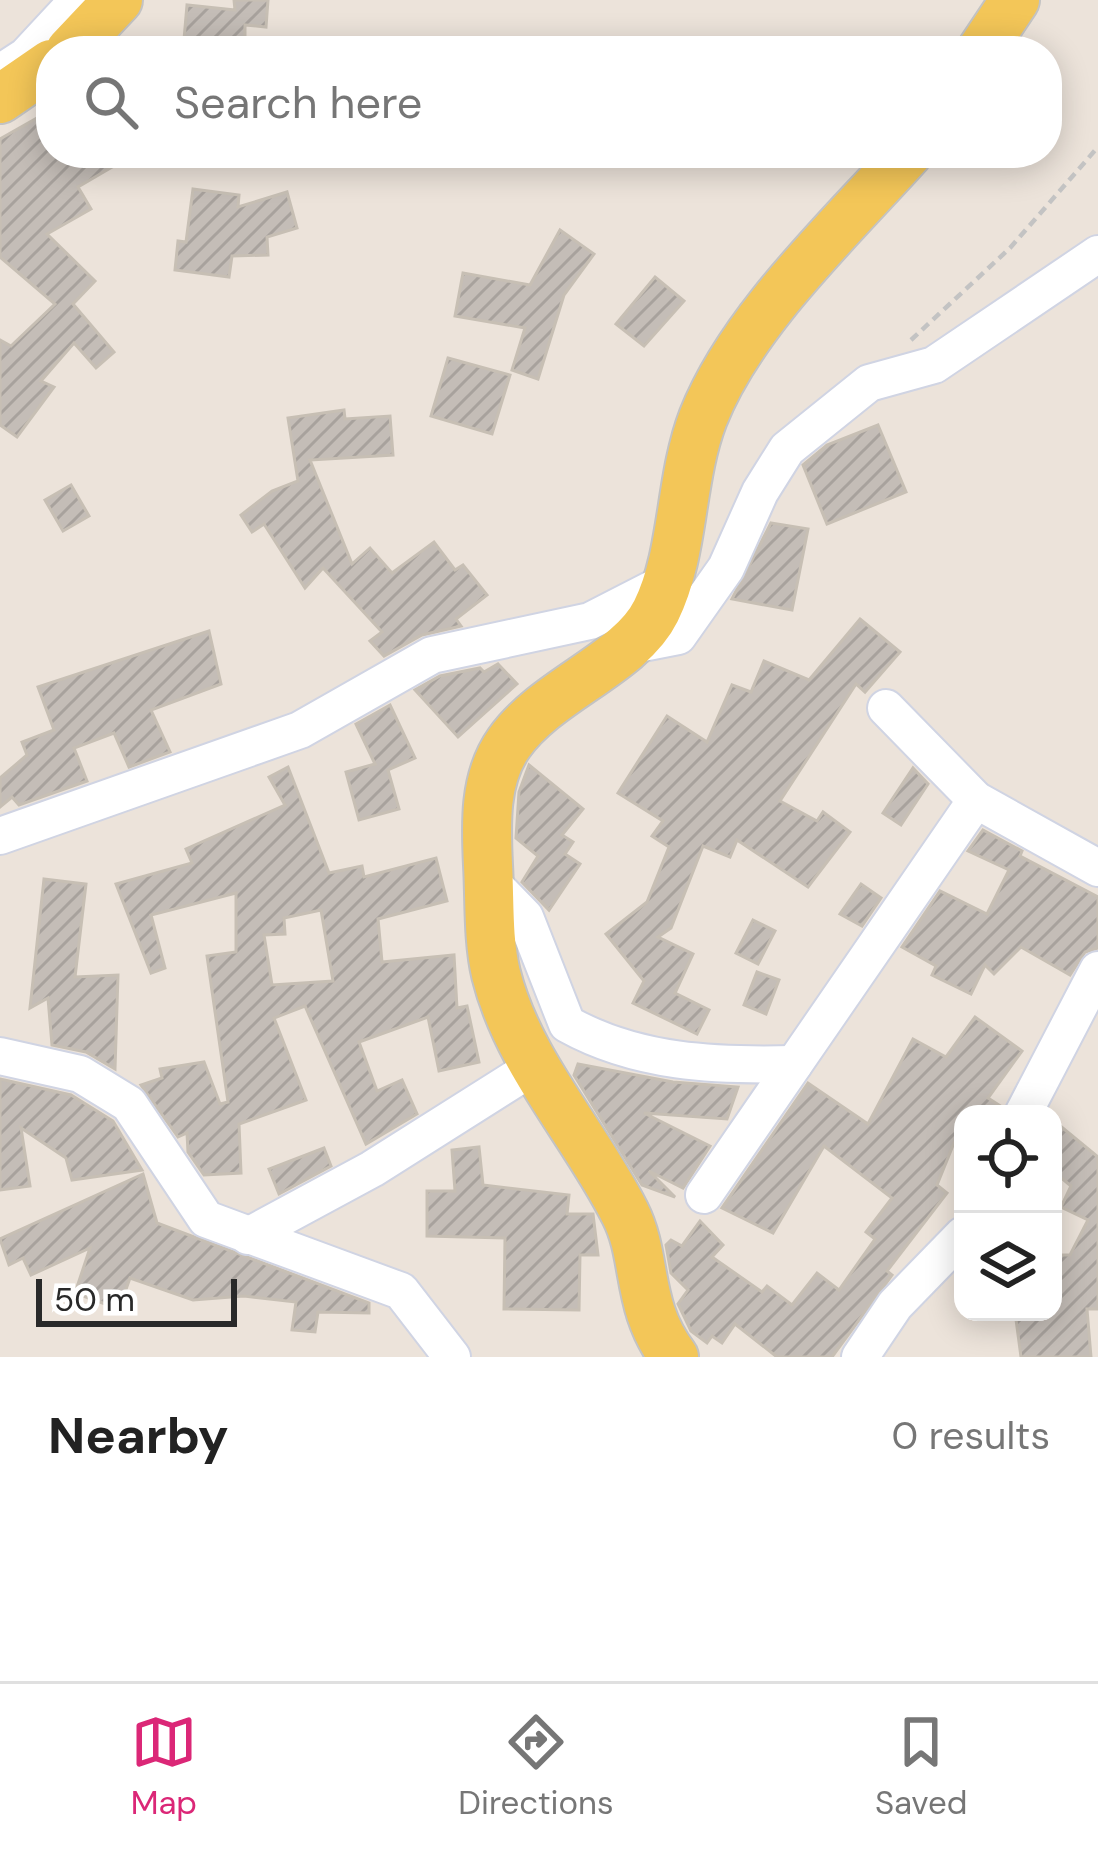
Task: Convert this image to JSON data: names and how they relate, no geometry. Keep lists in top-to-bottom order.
{
  "scale_bar": "50 m",
  "page": {
    "search": "Search here",
    "scale": "50 m",
    "heading": ["Nearby", "0 results"],
    "nav": ["Map", "Directions", "Saved"]
  }
}
